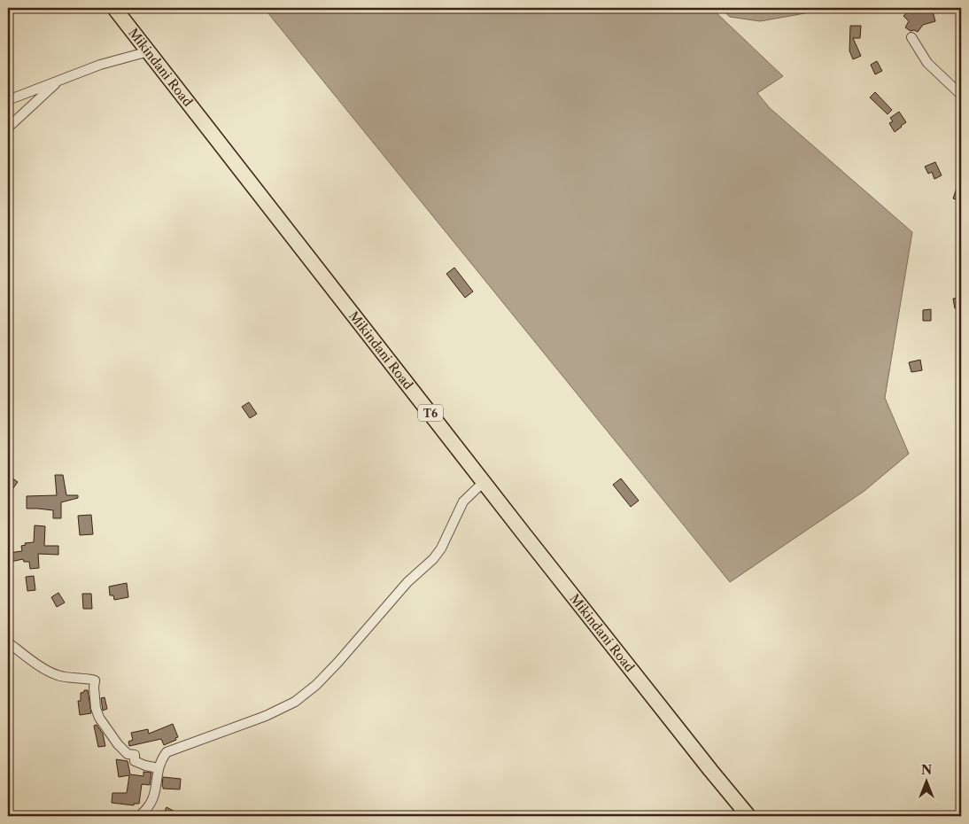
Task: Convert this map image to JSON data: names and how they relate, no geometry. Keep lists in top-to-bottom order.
{
  "streets": {
    "highway": ["Mikindani Road", "T6"]
  },
  "north": "top"
}
